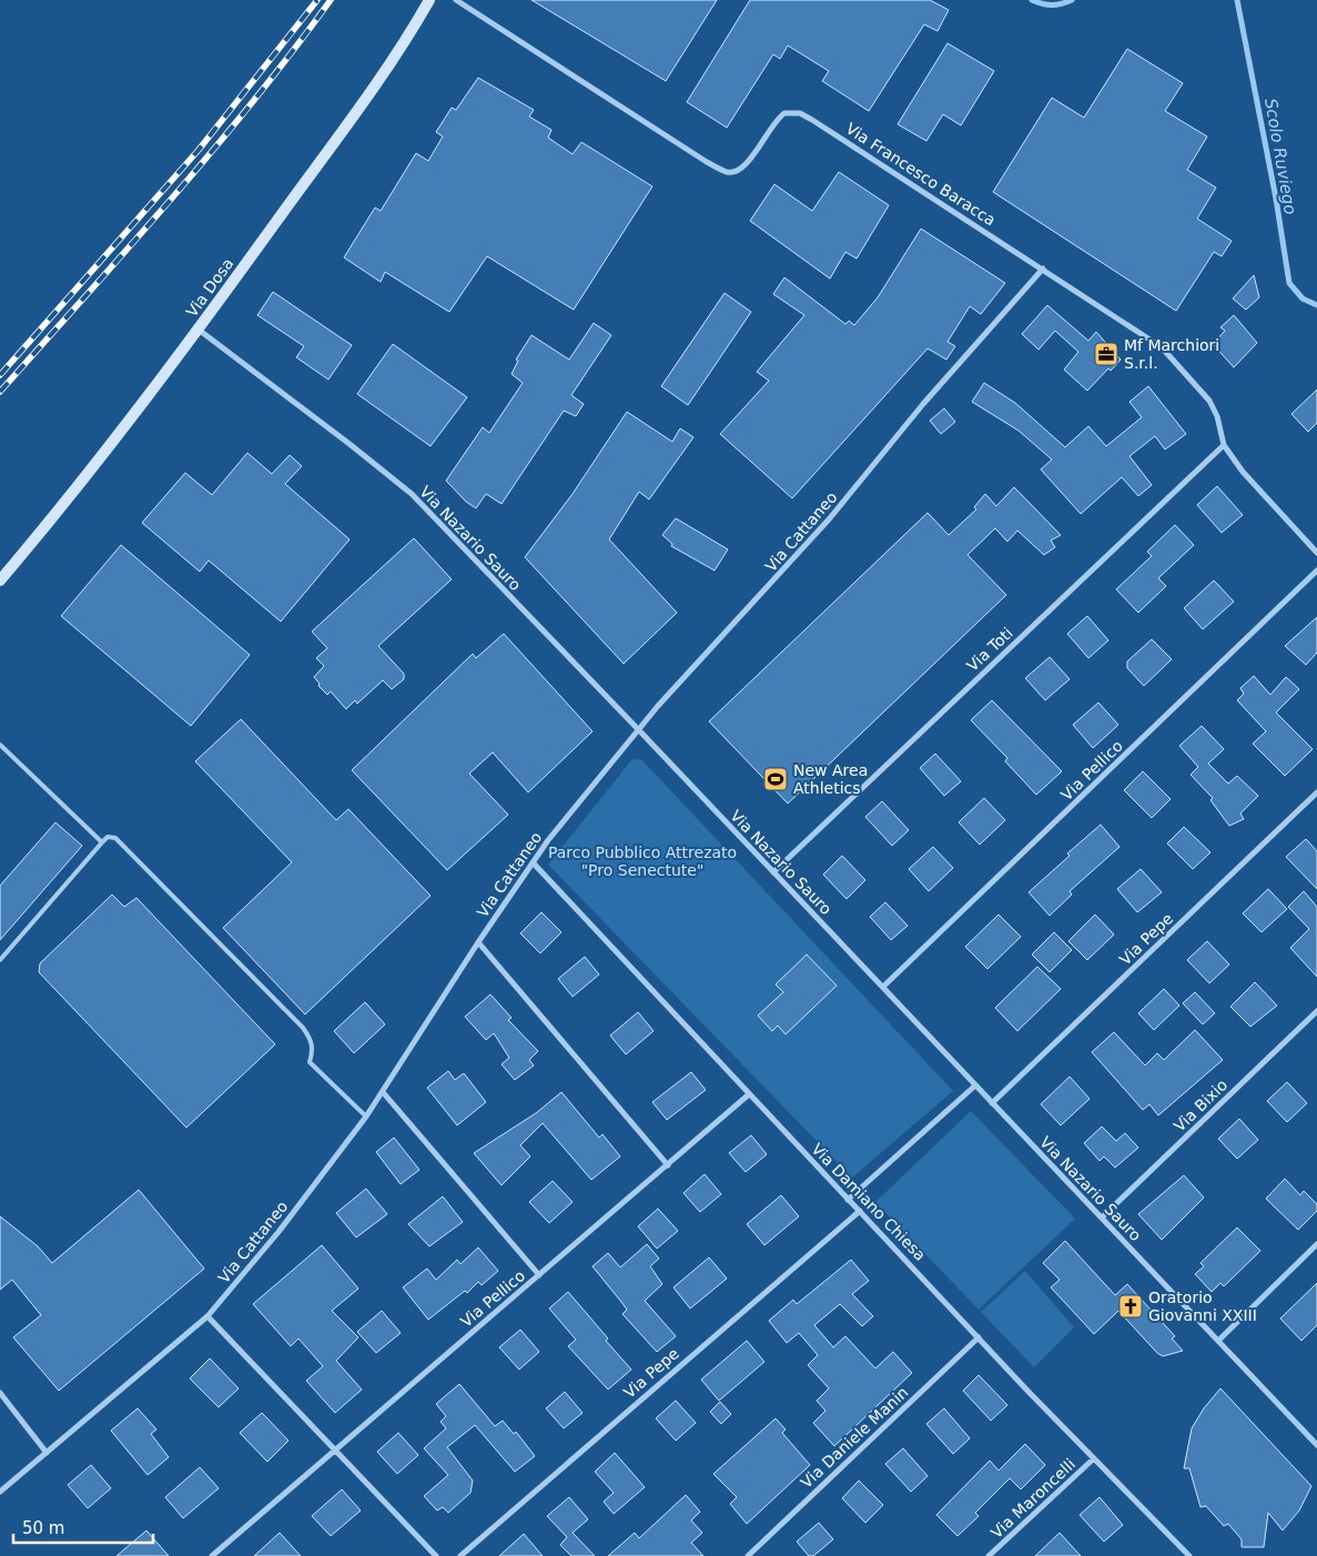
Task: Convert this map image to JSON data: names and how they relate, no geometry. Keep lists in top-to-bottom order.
{
  "streets": {
    "street": [
      "Via Francesco Baracca",
      "Via Dosa",
      "Via Cattaneo",
      "Via Nazario Sauro",
      "Via Toti",
      "Via Pellico",
      "Via Pepe",
      "Via Bixio",
      "Via Damiano Chiesa",
      "Via Daniele Manin",
      "Via Maroncelli"
    ]
  },
  "crossings": [
    ["Via Francesco Baracca", "Via Cattaneo"],
    ["Via Francesco Baracca", "Via Toti"],
    ["Via Dosa", "Via Nazario Sauro"],
    ["Via Cattaneo", "Via Nazario Sauro"],
    ["Via Cattaneo", "Via Damiano Chiesa"],
    ["Via Nazario Sauro", "Via Toti"],
    ["Via Nazario Sauro", "Via Pellico"],
    ["Via Nazario Sauro", "Via Pepe"],
    ["Via Nazario Sauro", "Via Bixio"],
    ["Via Pellico", "Via Damiano Chiesa"],
    ["Via Pepe", "Via Damiano Chiesa"],
    ["Via Damiano Chiesa", "Via Daniele Manin"],
    ["Via Damiano Chiesa", "Via Maroncelli"]
  ],
  "water": ["Scolo Ruviego"],
  "parks": ["Parco Pubblico Attrezato \"Pro Senectute\""],
  "places": {
    "office": ["Mf Marchiori S.r.l."],
    "sports": ["New Area Athletics"],
    "church": ["Oratorio Giovanni XXIII"]
  },
  "scale_bar": "50 m"
}
